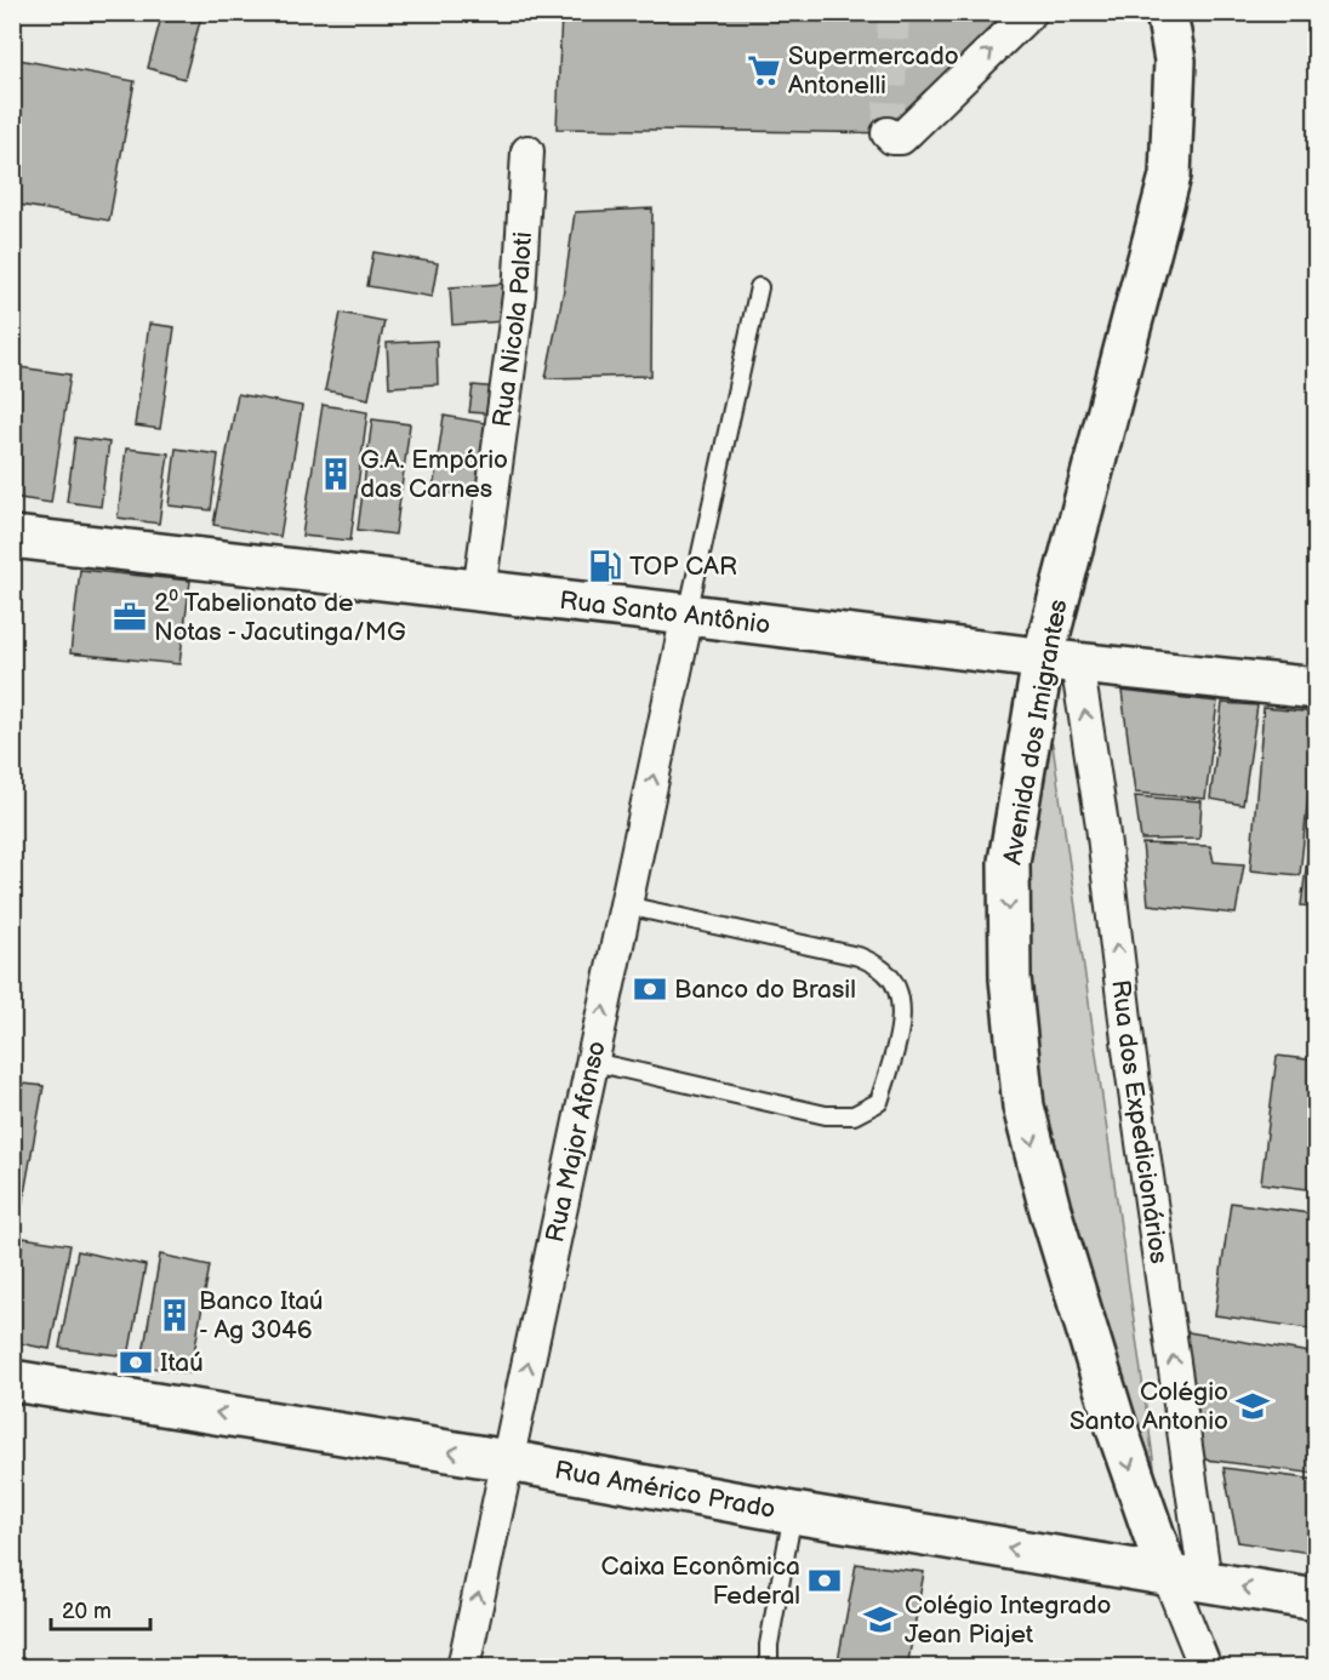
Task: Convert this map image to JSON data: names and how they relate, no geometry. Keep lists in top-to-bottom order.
{
  "streets": {
    "street": [
      "Rua Nicola Paloti",
      "Rua Santo Antônio",
      "Avenida dos Imigrantes",
      "Rua dos Expedicionários",
      "Rua Major Afonso",
      "Rua Américo Prado"
    ]
  },
  "crossings": [
    ["Rua Nicola Paloti", "Rua Santo Antônio"],
    ["Rua Santo Antônio", "Avenida dos Imigrantes"],
    ["Rua Santo Antônio", "Rua dos Expedicionários"],
    ["Rua Santo Antônio", "Rua Major Afonso"],
    ["Avenida dos Imigrantes", "Rua dos Expedicionários"],
    ["Avenida dos Imigrantes", "Rua Américo Prado"],
    ["Rua dos Expedicionários", "Rua Américo Prado"],
    ["Rua Major Afonso", "Rua Américo Prado"]
  ],
  "one_way": [
    "Avenida dos Imigrantes",
    "Rua dos Expedicionários",
    "Rua Major Afonso",
    "Rua Américo Prado"
  ],
  "places": {
    "supermarket": ["Supermercado Antonelli"],
    "building": ["G.A. Empório das Carnes", "Banco Itaú - Ag 3046"],
    "fuel station": ["TOP CAR"],
    "office": ["2⁰ Tabelionato de Notas - Jacutinga/MG"],
    "bank": ["Banco do Brasil", "Itaú", "Caixa Econômica Federal"],
    "school or university": ["Colégio Santo Antonio", "Colégio Integrado Jean Piajet"]
  },
  "scale_bar": "20 m"
}
